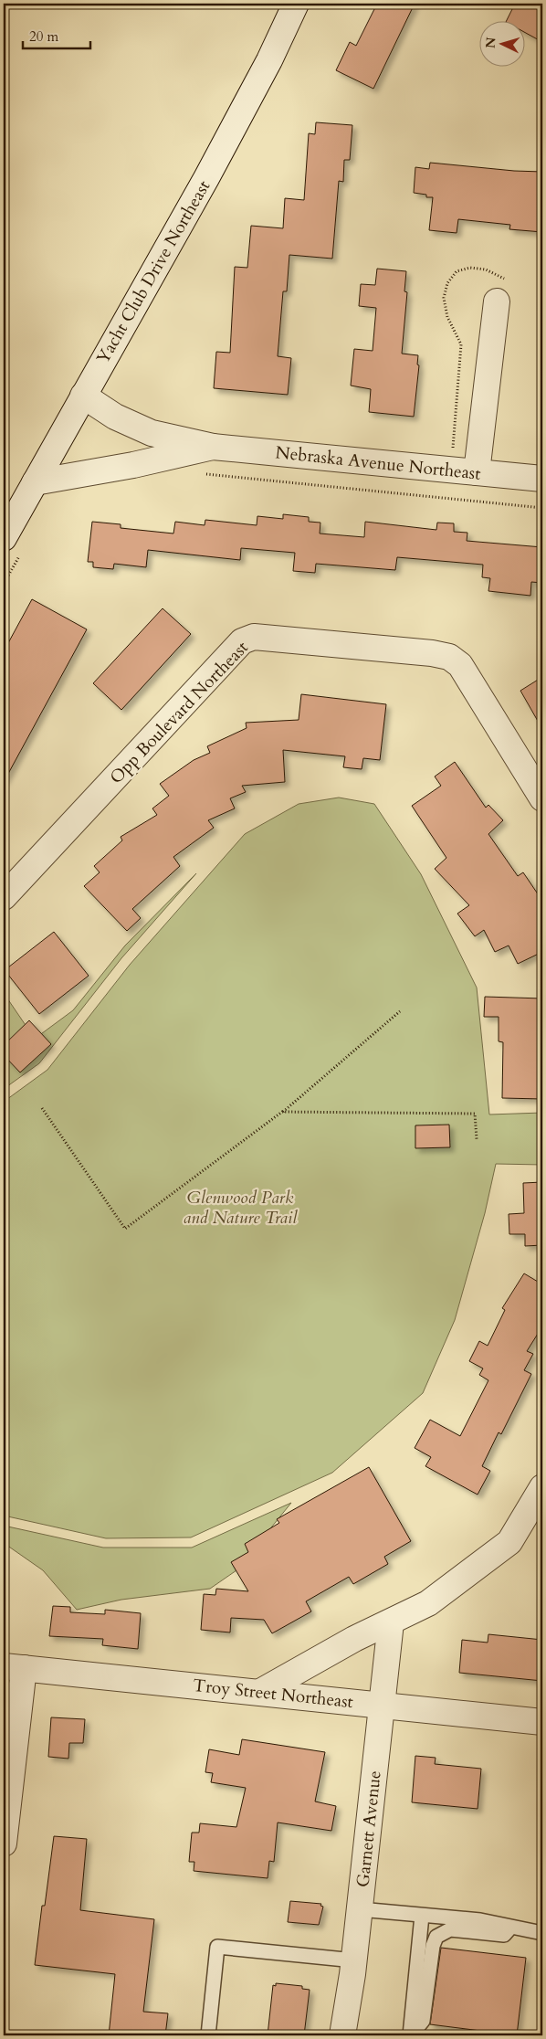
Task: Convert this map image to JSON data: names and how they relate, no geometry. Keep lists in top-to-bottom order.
{
  "streets": {
    "street": [
      "Yacht Club Drive Northeast",
      "Nebraska Avenue Northeast",
      "Opp Boulevard Northeast",
      "Troy Street Northeast",
      "Garnett Avenue"
    ]
  },
  "crossings": [
    ["Yacht Club Drive Northeast", "Nebraska Avenue Northeast"],
    ["Troy Street Northeast", "Garnett Avenue"]
  ],
  "parks": ["Glenwood Park and Nature Trail"],
  "scale_bar": "20 m",
  "north": "left"
}
